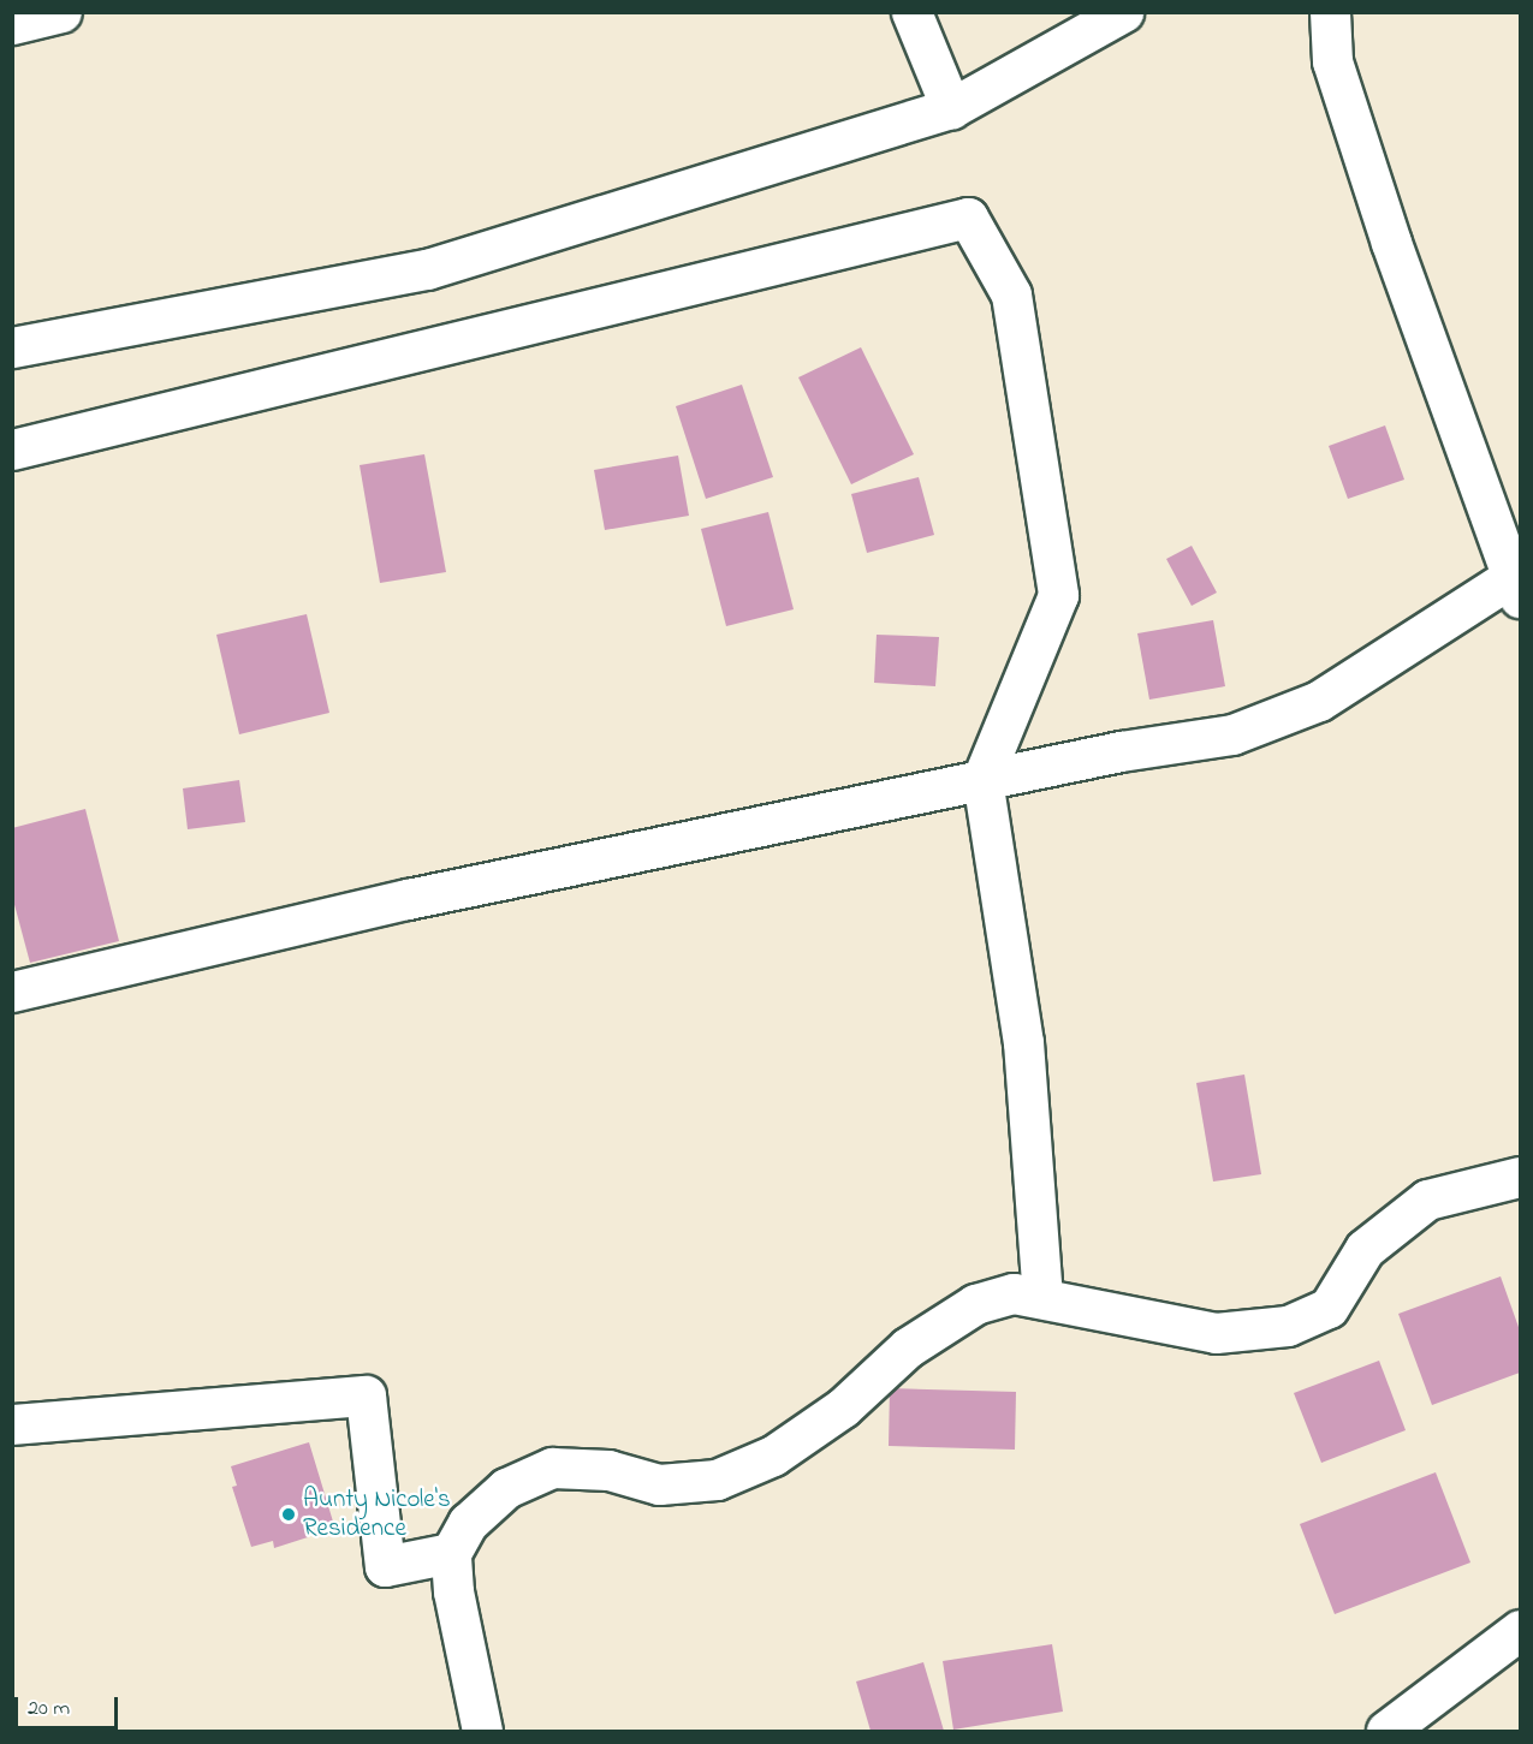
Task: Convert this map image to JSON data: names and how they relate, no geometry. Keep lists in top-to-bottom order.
{
  "places": ["Aunty Nicole's Residence"],
  "scale_bar": "20 m"
}
